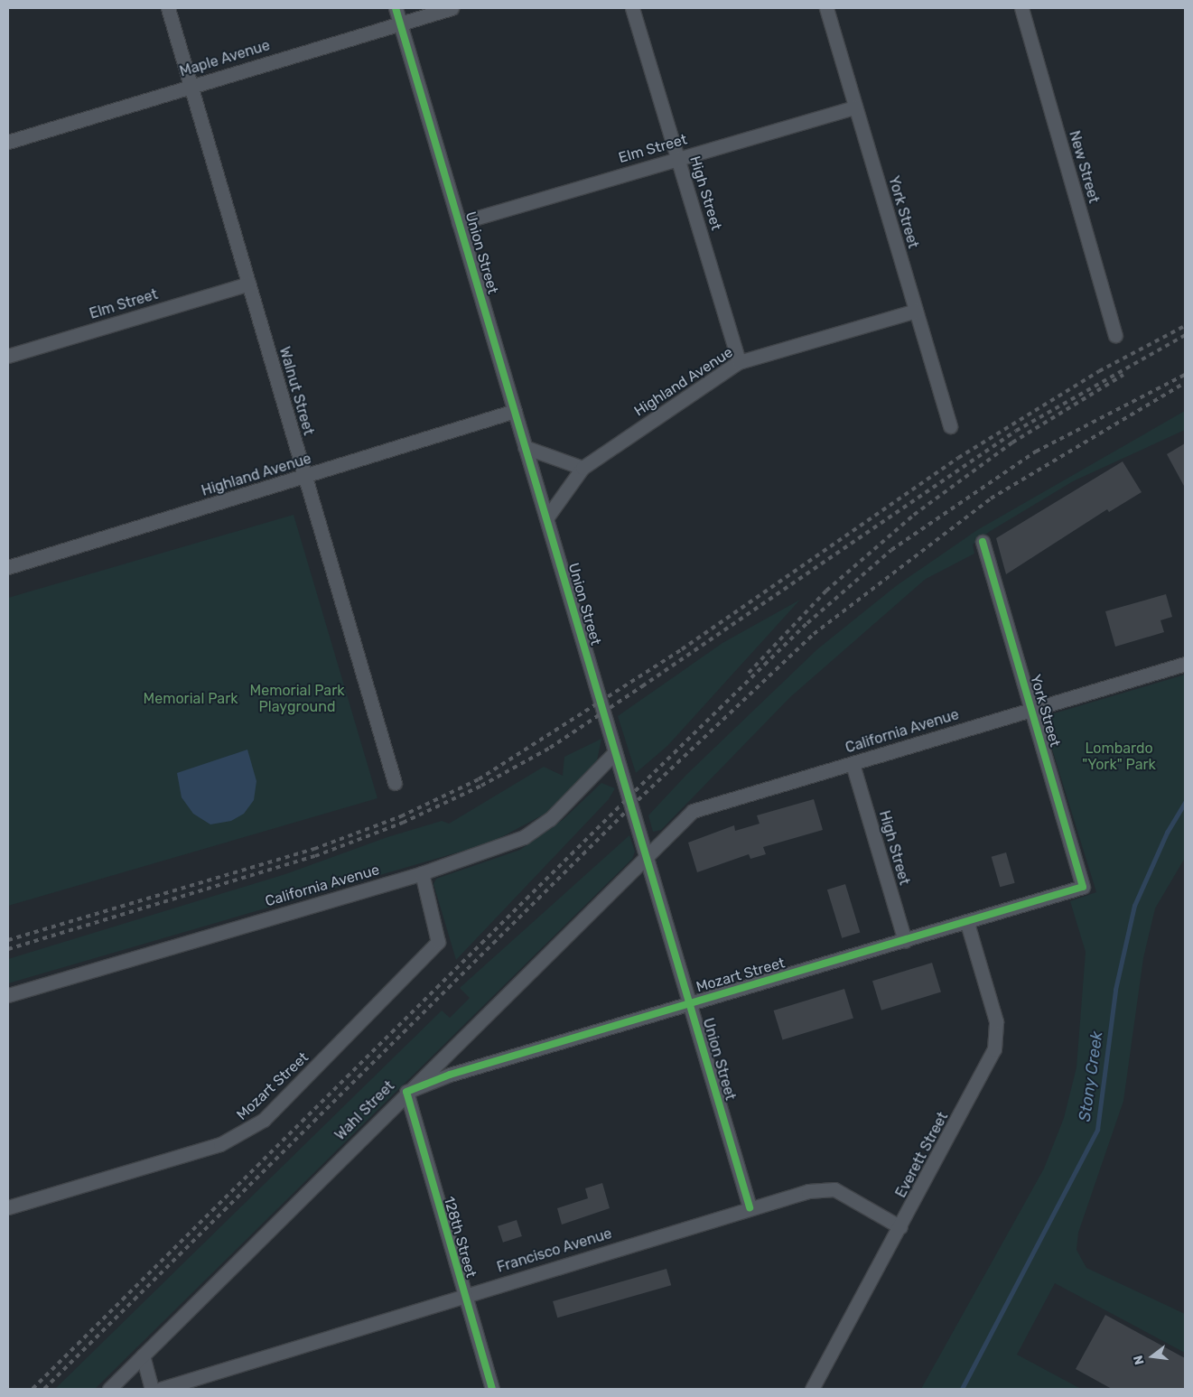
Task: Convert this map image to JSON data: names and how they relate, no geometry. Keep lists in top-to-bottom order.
{
  "streets": {
    "street": [
      "Maple Avenue",
      "Elm Street",
      "New Street",
      "High Street",
      "York Street",
      "Union Street",
      "Highland Avenue",
      "Walnut Street",
      "California Avenue",
      "Mozart Street",
      "Wahl Street",
      "Everett Street",
      "128th Street",
      "Francisco Avenue"
    ]
  },
  "crossings": [
    ["Maple Avenue", "Union Street"],
    ["Maple Avenue", "Walnut Street"],
    ["Elm Street", "High Street"],
    ["Elm Street", "York Street"],
    ["Elm Street", "Union Street"],
    ["Elm Street", "Walnut Street"],
    ["High Street", "Highland Avenue"],
    ["High Street", "California Avenue"],
    ["High Street", "Mozart Street"],
    ["York Street", "Highland Avenue"],
    ["York Street", "California Avenue"],
    ["York Street", "Mozart Street"],
    ["Union Street", "Highland Avenue"],
    ["Union Street", "California Avenue"],
    ["Union Street", "Mozart Street"],
    ["Union Street", "Wahl Street"],
    ["Union Street", "Francisco Avenue"],
    ["Highland Avenue", "Walnut Street"],
    ["California Avenue", "Mozart Street"],
    ["California Avenue", "Wahl Street"],
    ["Mozart Street", "Wahl Street"],
    ["Mozart Street", "Everett Street"],
    ["Mozart Street", "128th Street"],
    ["Wahl Street", "128th Street"],
    ["Everett Street", "Francisco Avenue"],
    ["128th Street", "Francisco Avenue"]
  ],
  "water": ["Stony Creek"],
  "parks": ["Memorial Park Playground", "Memorial Park", "Lombardo \"York\" Park"],
  "north": "left"
}
